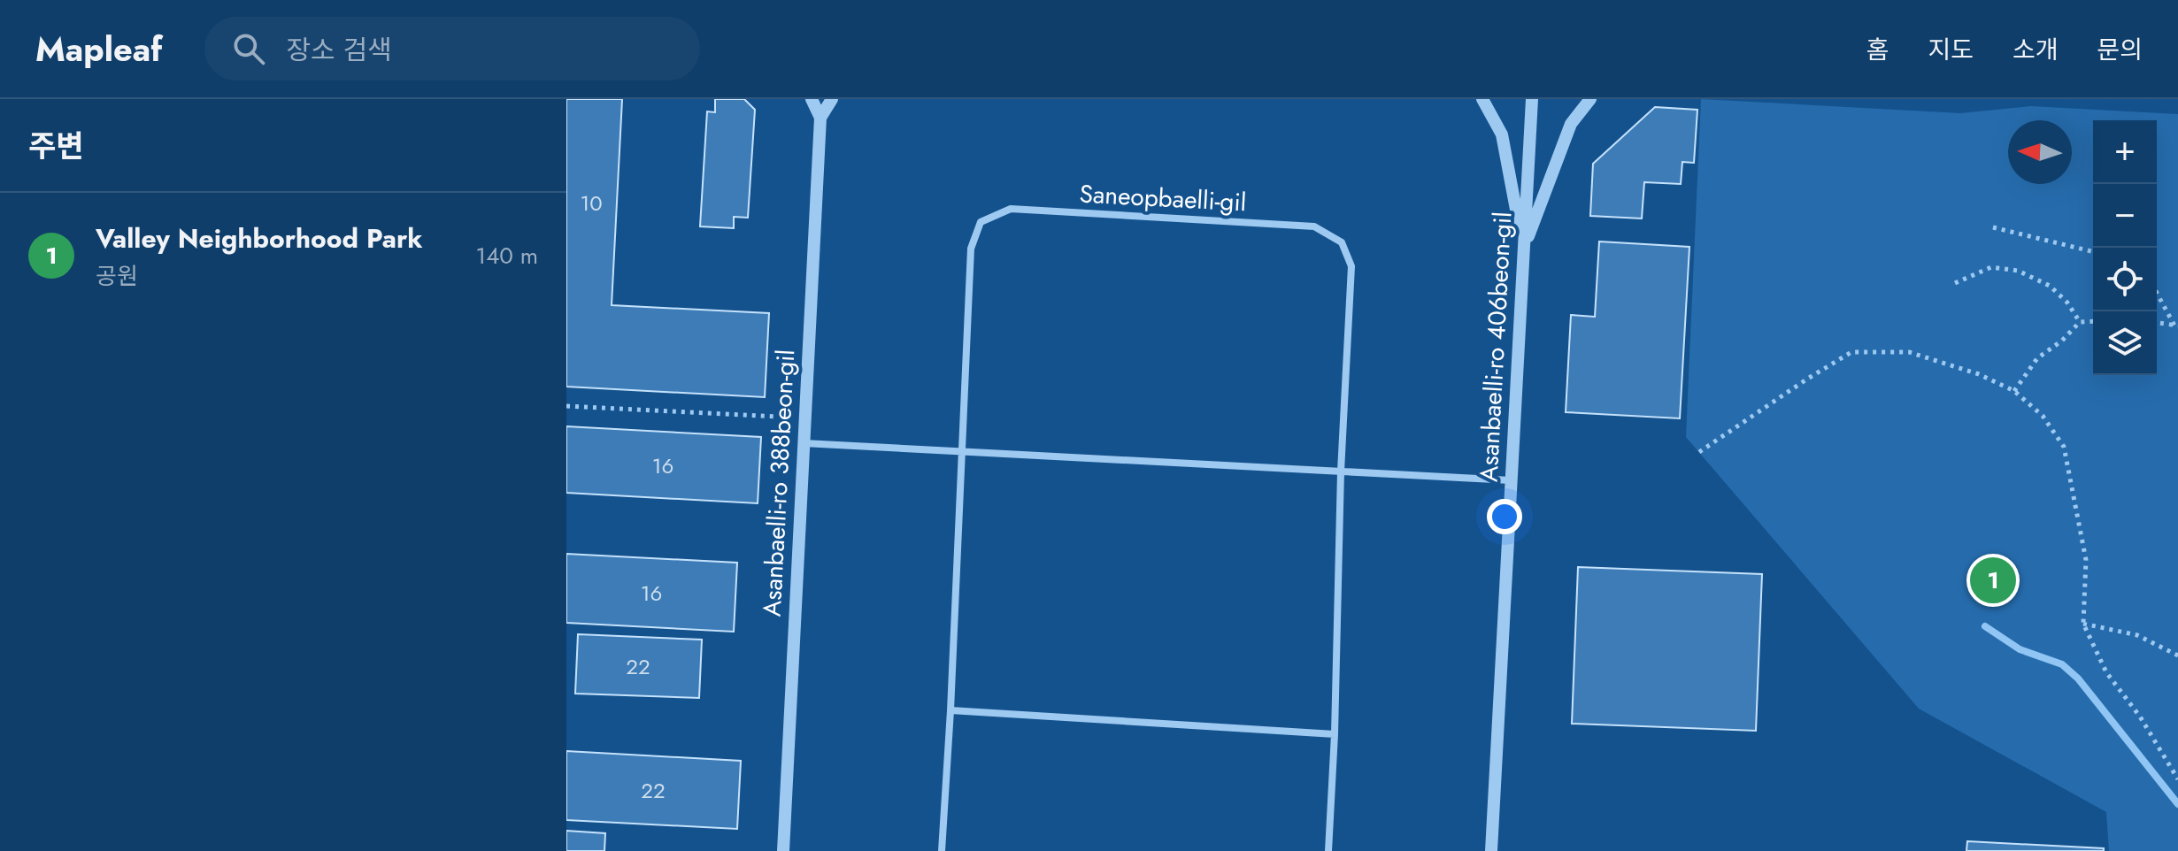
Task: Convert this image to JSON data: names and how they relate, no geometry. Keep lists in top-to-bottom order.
{
  "streets": {
    "street": ["Saneopbaelli-gil", "Asanbaelli-ro 406beon-gil", "Asanbaelli-ro 388beon-gil"]
  },
  "house_numbers": [
    "10",
    "16",
    "16",
    "22",
    "22"
  ],
  "north": "left",
  "page": {
    "header": "Mapleaf",
    "search": "장소 검색",
    "nav": [
      "홈",
      "지도",
      "소개",
      "문의"
    ],
    "heading": "주변",
    "map_buttons": ["+", "−"],
    "list": [
      {
        "mark": "1",
        "name": "Valley Neighborhood Park",
        "note": "공원",
        "value": "140 m"
      }
    ],
    "pins": "1"
  }
}
